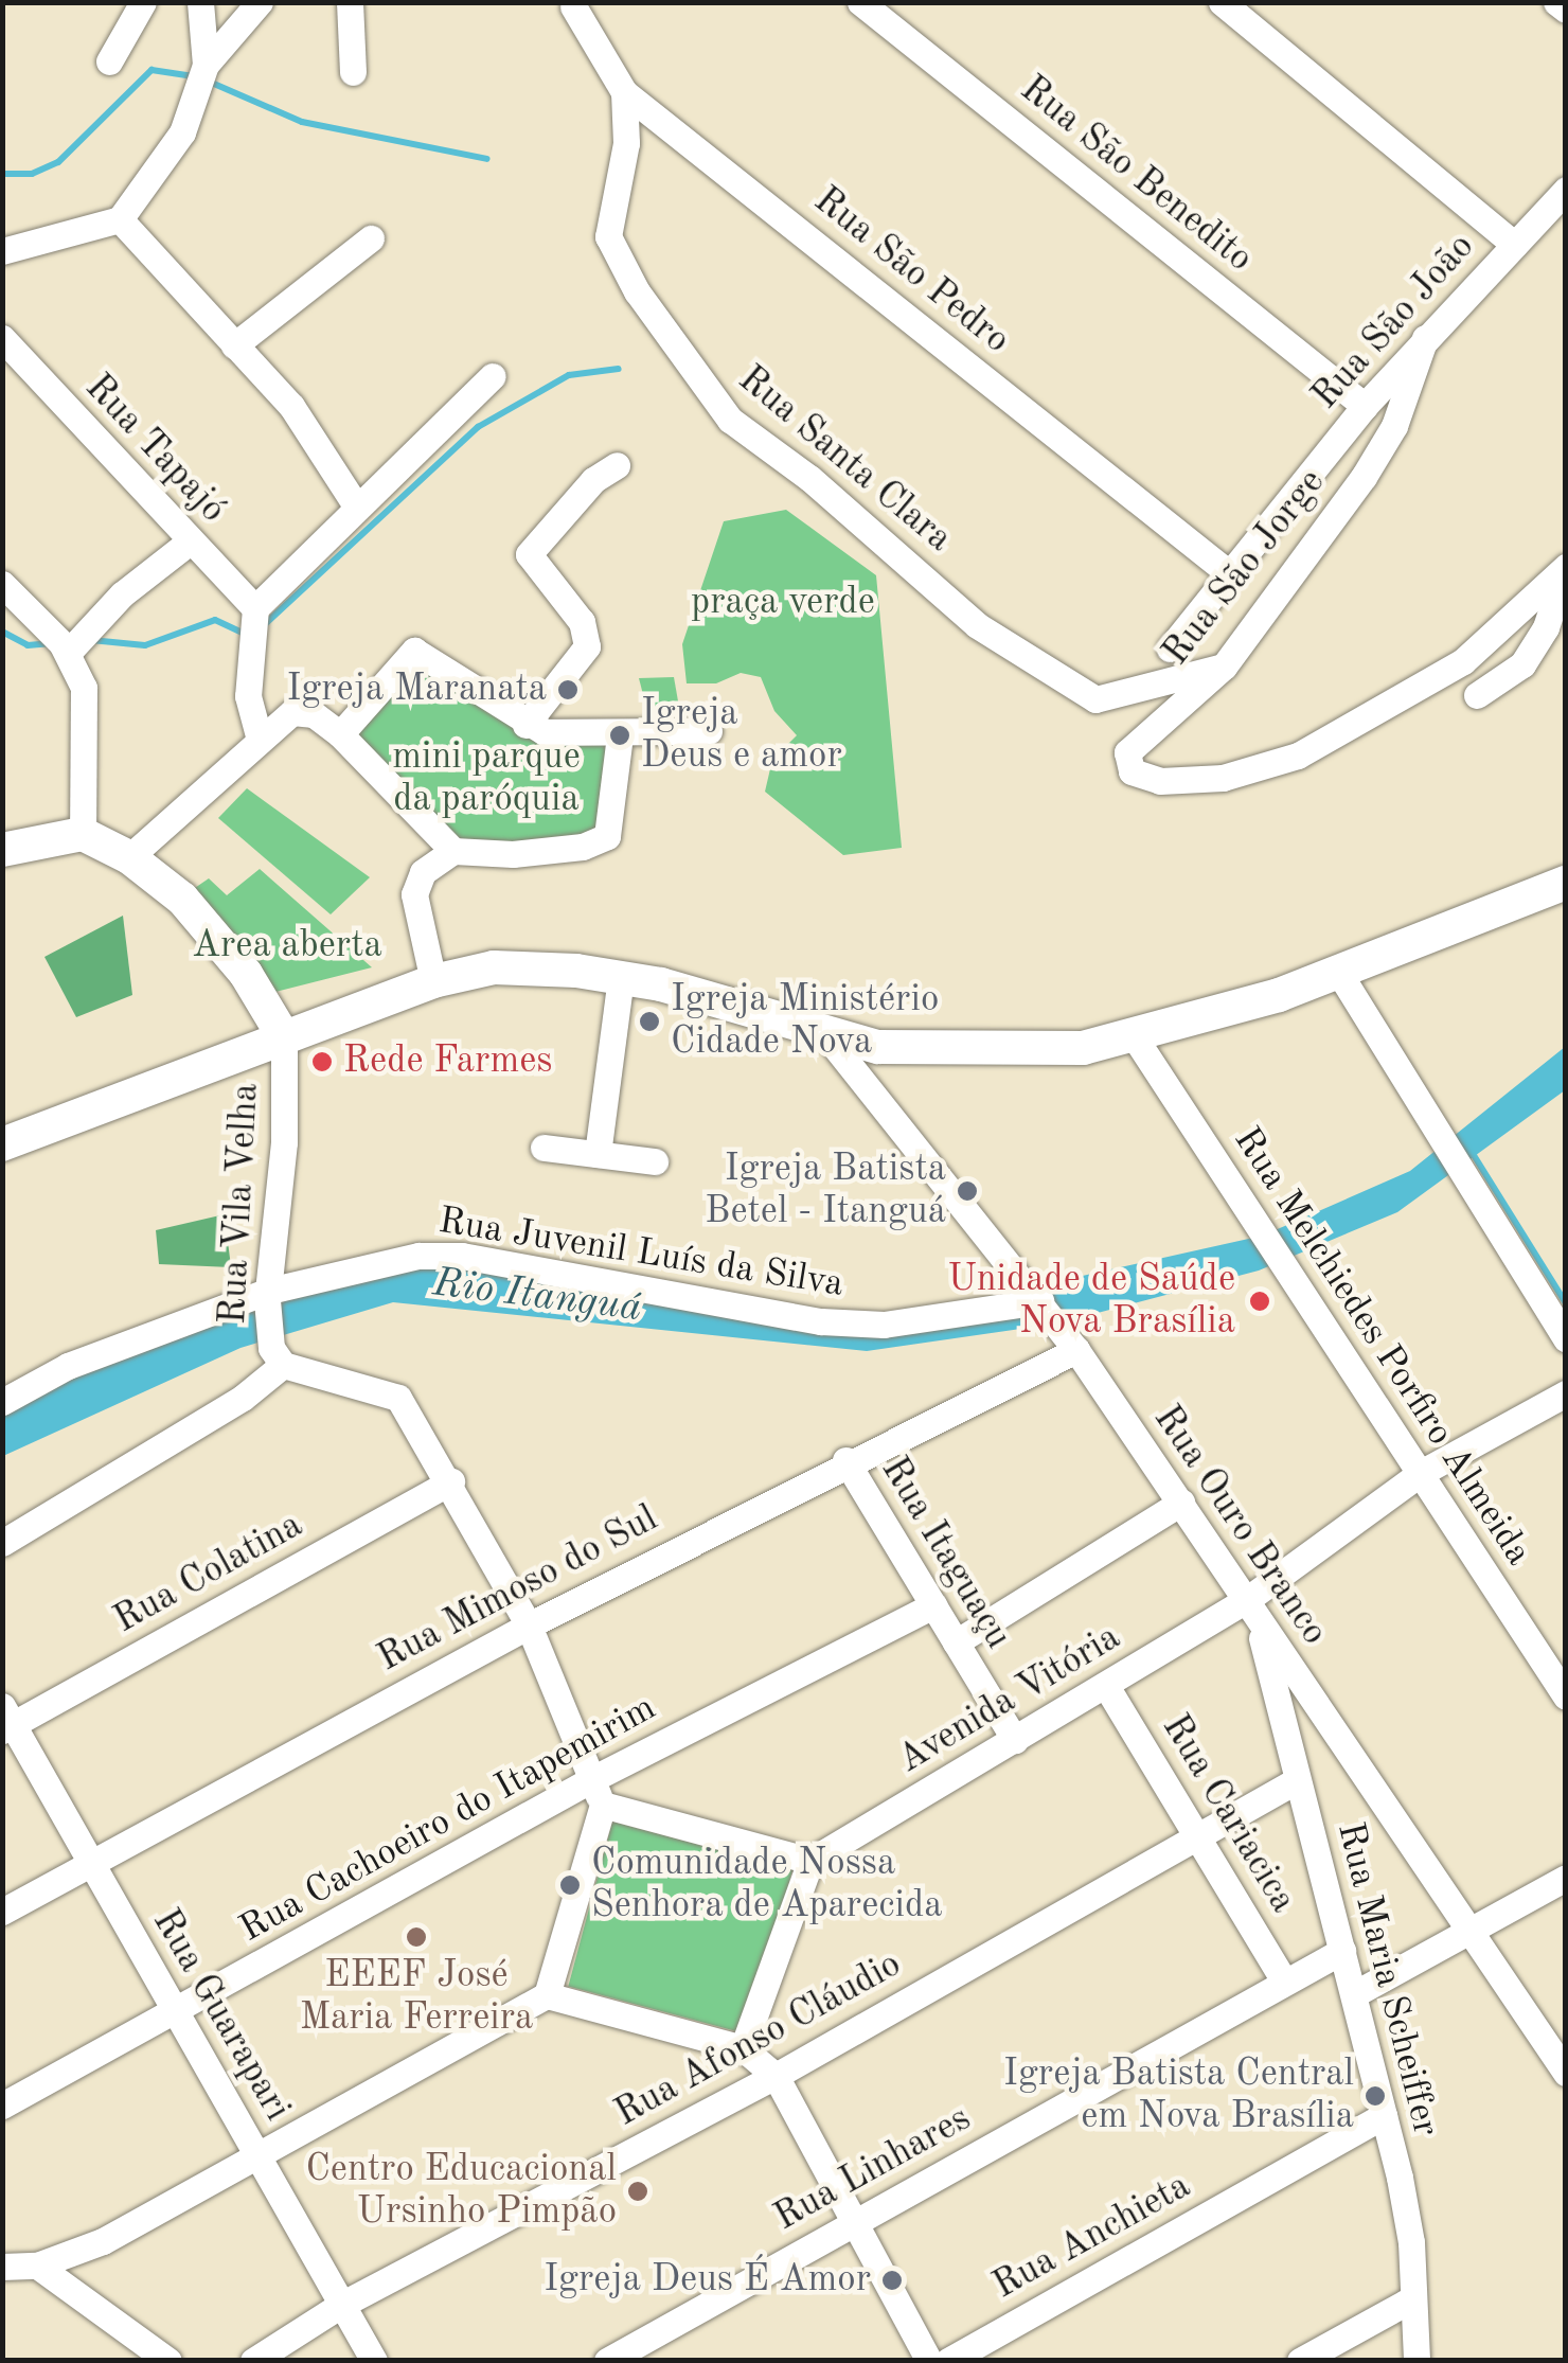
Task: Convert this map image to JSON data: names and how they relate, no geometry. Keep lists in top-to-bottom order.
{
  "streets": {
    "street": [
      "Rua São Benedito",
      "Rua São Pedro",
      "Rua São João",
      "Rua Tapajó",
      "Rua Santa Clara",
      "Rua São Jorge",
      "Rua Vila Velha",
      "Rua Juvenil Luís da Silva",
      "Rua Melchiedes Porfiro Almeida",
      "Rua Ouro Branco",
      "Rua Itaguaçu",
      "Rua Colatina",
      "Rua Mimoso do Sul",
      "Avenida Vitória",
      "Rua Cariacica",
      "Rua Cachoeiro do Itapemirim",
      "Rua Maria Scheiffer",
      "Rua Guarapari",
      "Rua Afonso Cláudio",
      "Rua Linhares",
      "Rua Anchieta"
    ]
  },
  "crossings": [
    ["Rua São Benedito", "Rua São João"],
    ["Rua São Pedro", "Rua São João"],
    ["Rua São Pedro", "Rua Santa Clara"],
    ["Rua São João", "Rua São Jorge"],
    ["Rua Santa Clara", "Rua São Jorge"],
    ["Rua Vila Velha", "Rua Juvenil Luís da Silva"],
    ["Rua Vila Velha", "Rua Colatina"],
    ["Rua Vila Velha", "Rua Mimoso do Sul"],
    ["Rua Vila Velha", "Rua Cachoeiro do Itapemirim"],
    ["Rua Juvenil Luís da Silva", "Rua Ouro Branco"],
    ["Rua Melchiedes Porfiro Almeida", "Avenida Vitória"],
    ["Rua Ouro Branco", "Rua Mimoso do Sul"],
    ["Rua Ouro Branco", "Avenida Vitória"],
    ["Rua Ouro Branco", "Rua Maria Scheiffer"],
    ["Rua Itaguaçu", "Rua Mimoso do Sul"],
    ["Rua Itaguaçu", "Avenida Vitória"],
    ["Rua Itaguaçu", "Rua Cachoeiro do Itapemirim"],
    ["Rua Colatina", "Rua Guarapari"],
    ["Rua Mimoso do Sul", "Rua Guarapari"],
    ["Avenida Vitória", "Rua Cariacica"],
    ["Avenida Vitória", "Rua Maria Scheiffer"],
    ["Rua Cariacica", "Rua Afonso Cláudio"],
    ["Rua Cariacica", "Rua Linhares"],
    ["Rua Cachoeiro do Itapemirim", "Rua Guarapari"],
    ["Rua Maria Scheiffer", "Rua Afonso Cláudio"],
    ["Rua Maria Scheiffer", "Rua Linhares"],
    ["Rua Maria Scheiffer", "Rua Anchieta"],
    ["Rua Guarapari", "Rua Afonso Cláudio"]
  ],
  "water": ["Rio Itanguá"],
  "parks": ["praça verde", "mini parque da paróquia", "Area aberta"],
  "places": [
    "Igreja Maranata",
    "Igreja Deus e amor",
    "Igreja Ministério Cidade Nova",
    "Rede Farmes",
    "Igreja Batista Betel - Itanguá",
    "Unidade de Saúde Nova Brasília",
    "Comunidade Nossa Senhora de Aparecida",
    "EEEF José Maria Ferreira",
    "Igreja Batista Central em Nova Brasília",
    "Centro Educacional Ursinho Pimpão",
    "Igreja Deus É Amor"
  ]
}
